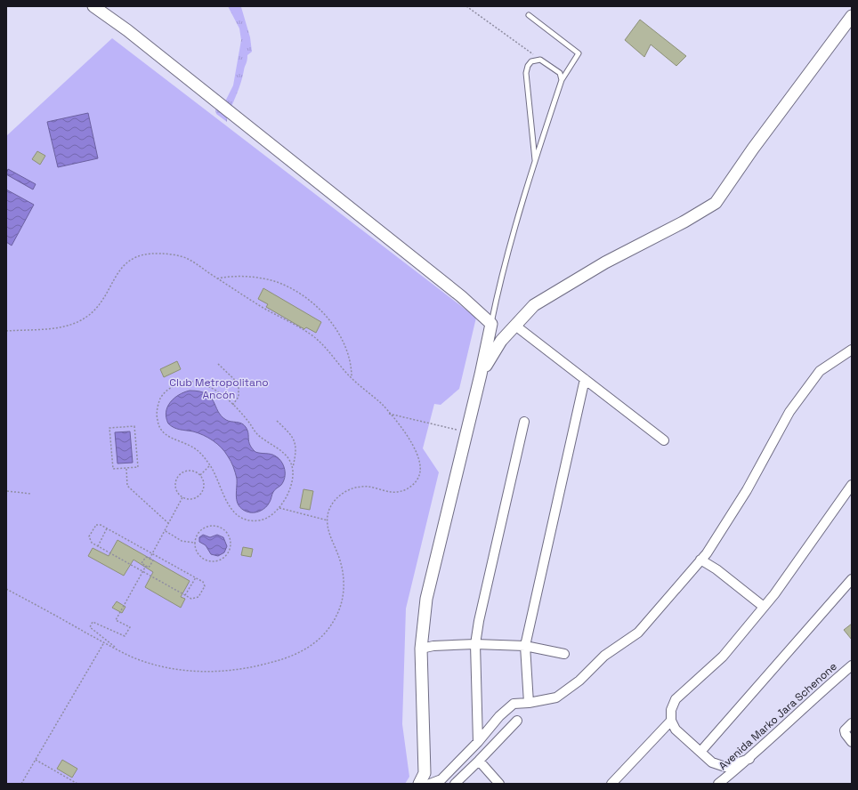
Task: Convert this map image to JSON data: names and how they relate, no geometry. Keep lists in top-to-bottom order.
{
  "streets": {
    "street": ["Avenida Marko Jara Schenone"]
  },
  "parks": ["Club Metropolitano Ancón"]
}
